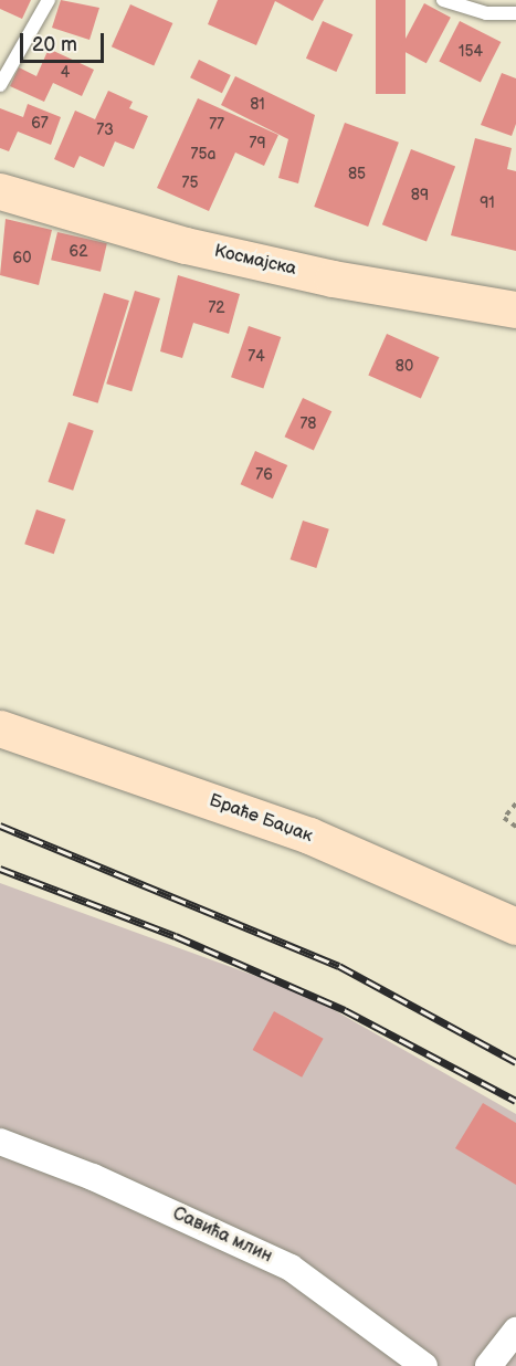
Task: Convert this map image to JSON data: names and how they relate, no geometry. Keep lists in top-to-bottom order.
{
  "streets": {
    "main road": ["Космајска", "Браће Баџак"],
    "street": ["Савића млин"]
  },
  "house_numbers": [
    "154",
    "4",
    "81",
    "67",
    "77",
    "73",
    "79",
    "75a",
    "85",
    "75",
    "89",
    "91",
    "62",
    "60",
    "72",
    "74",
    "80",
    "78",
    "76"
  ],
  "scale_bar": "20 m"
}
